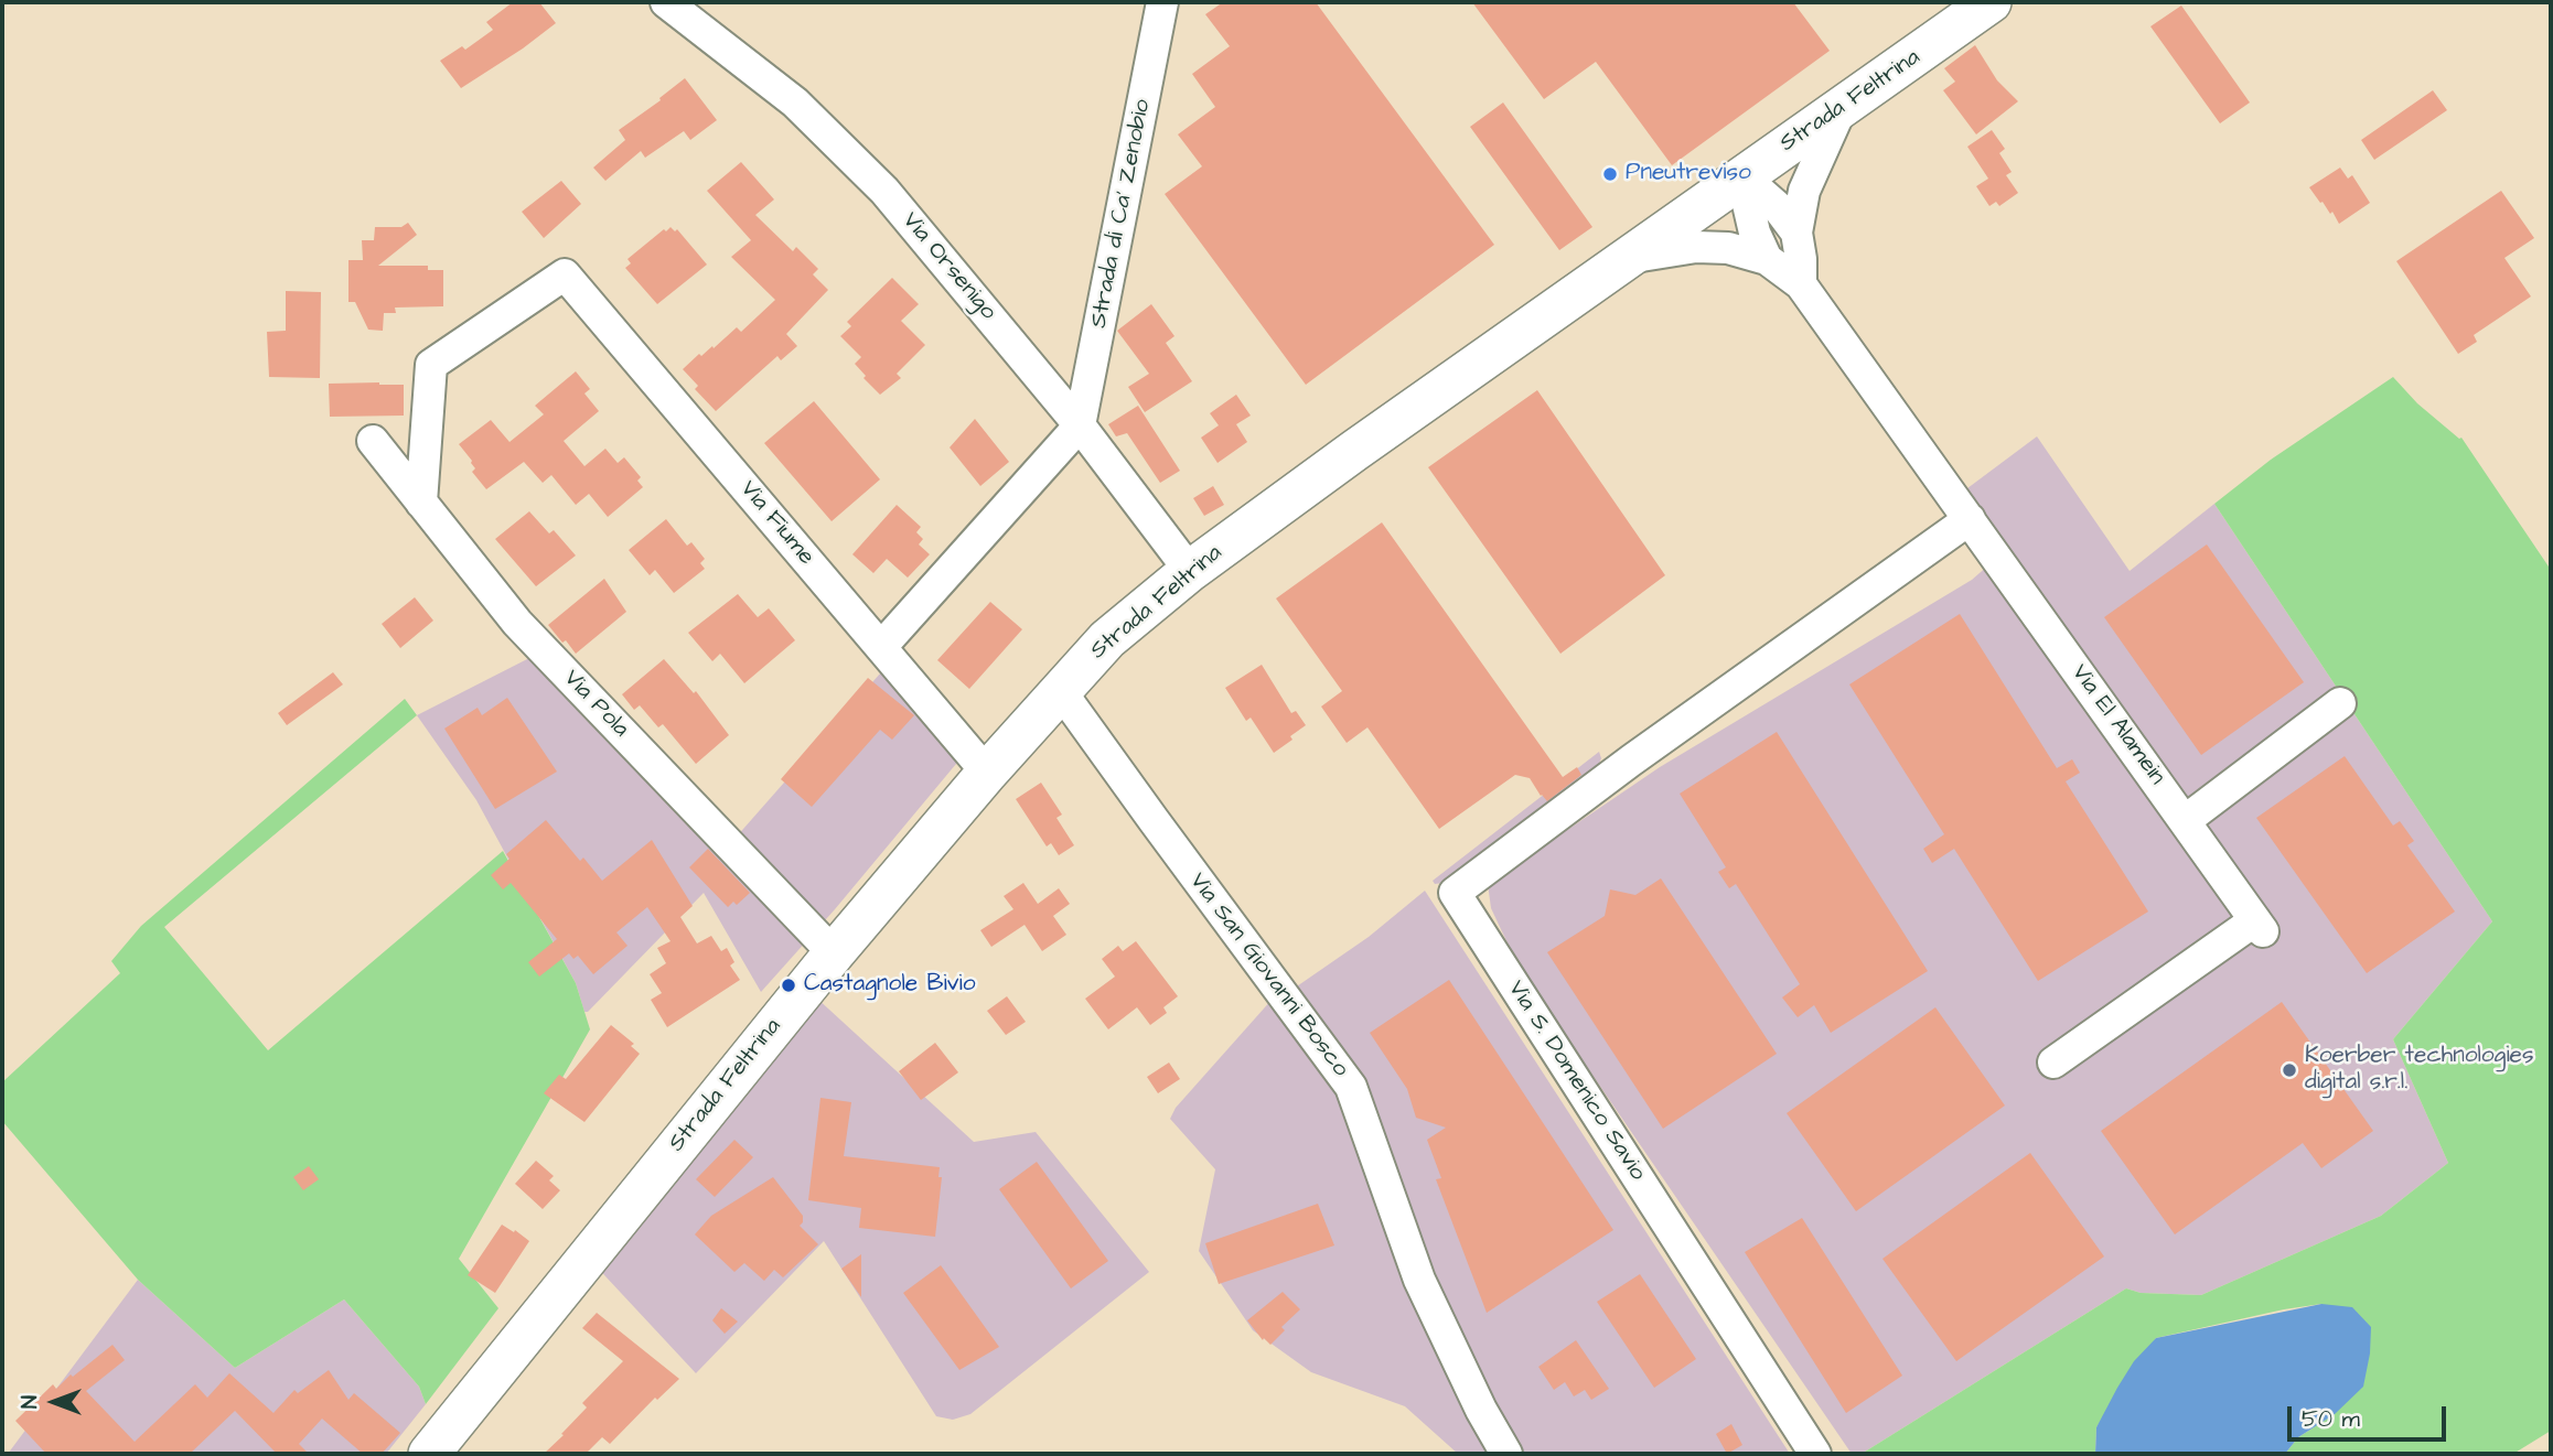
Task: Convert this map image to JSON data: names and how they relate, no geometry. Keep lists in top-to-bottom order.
{
  "streets": {
    "main road": ["Strada Feltrina"],
    "street": [
      "Strada di Ca' Zenobio",
      "Via Orsenigo",
      "Via Fiume",
      "Via Pola",
      "Via El Alamein",
      "Via San Giovanni Bosco",
      "Via S. Domenico Savio"
    ]
  },
  "crossings": [
    ["Strada Feltrina", "Via Orsenigo"],
    ["Strada Feltrina", "Via Fiume"],
    ["Strada Feltrina", "Via Pola"],
    ["Strada Feltrina", "Via El Alamein"],
    ["Strada Feltrina", "Via San Giovanni Bosco"],
    ["Strada di Ca' Zenobio", "Via Orsenigo"],
    ["Via Fiume", "Via Pola"],
    ["Via El Alamein", "Via S. Domenico Savio"]
  ],
  "places": ["Pneutreviso", "Castagnole Bivio", "Koerber technologies digital s.r.l."],
  "scale_bar": "50 m",
  "north": "left"
}
